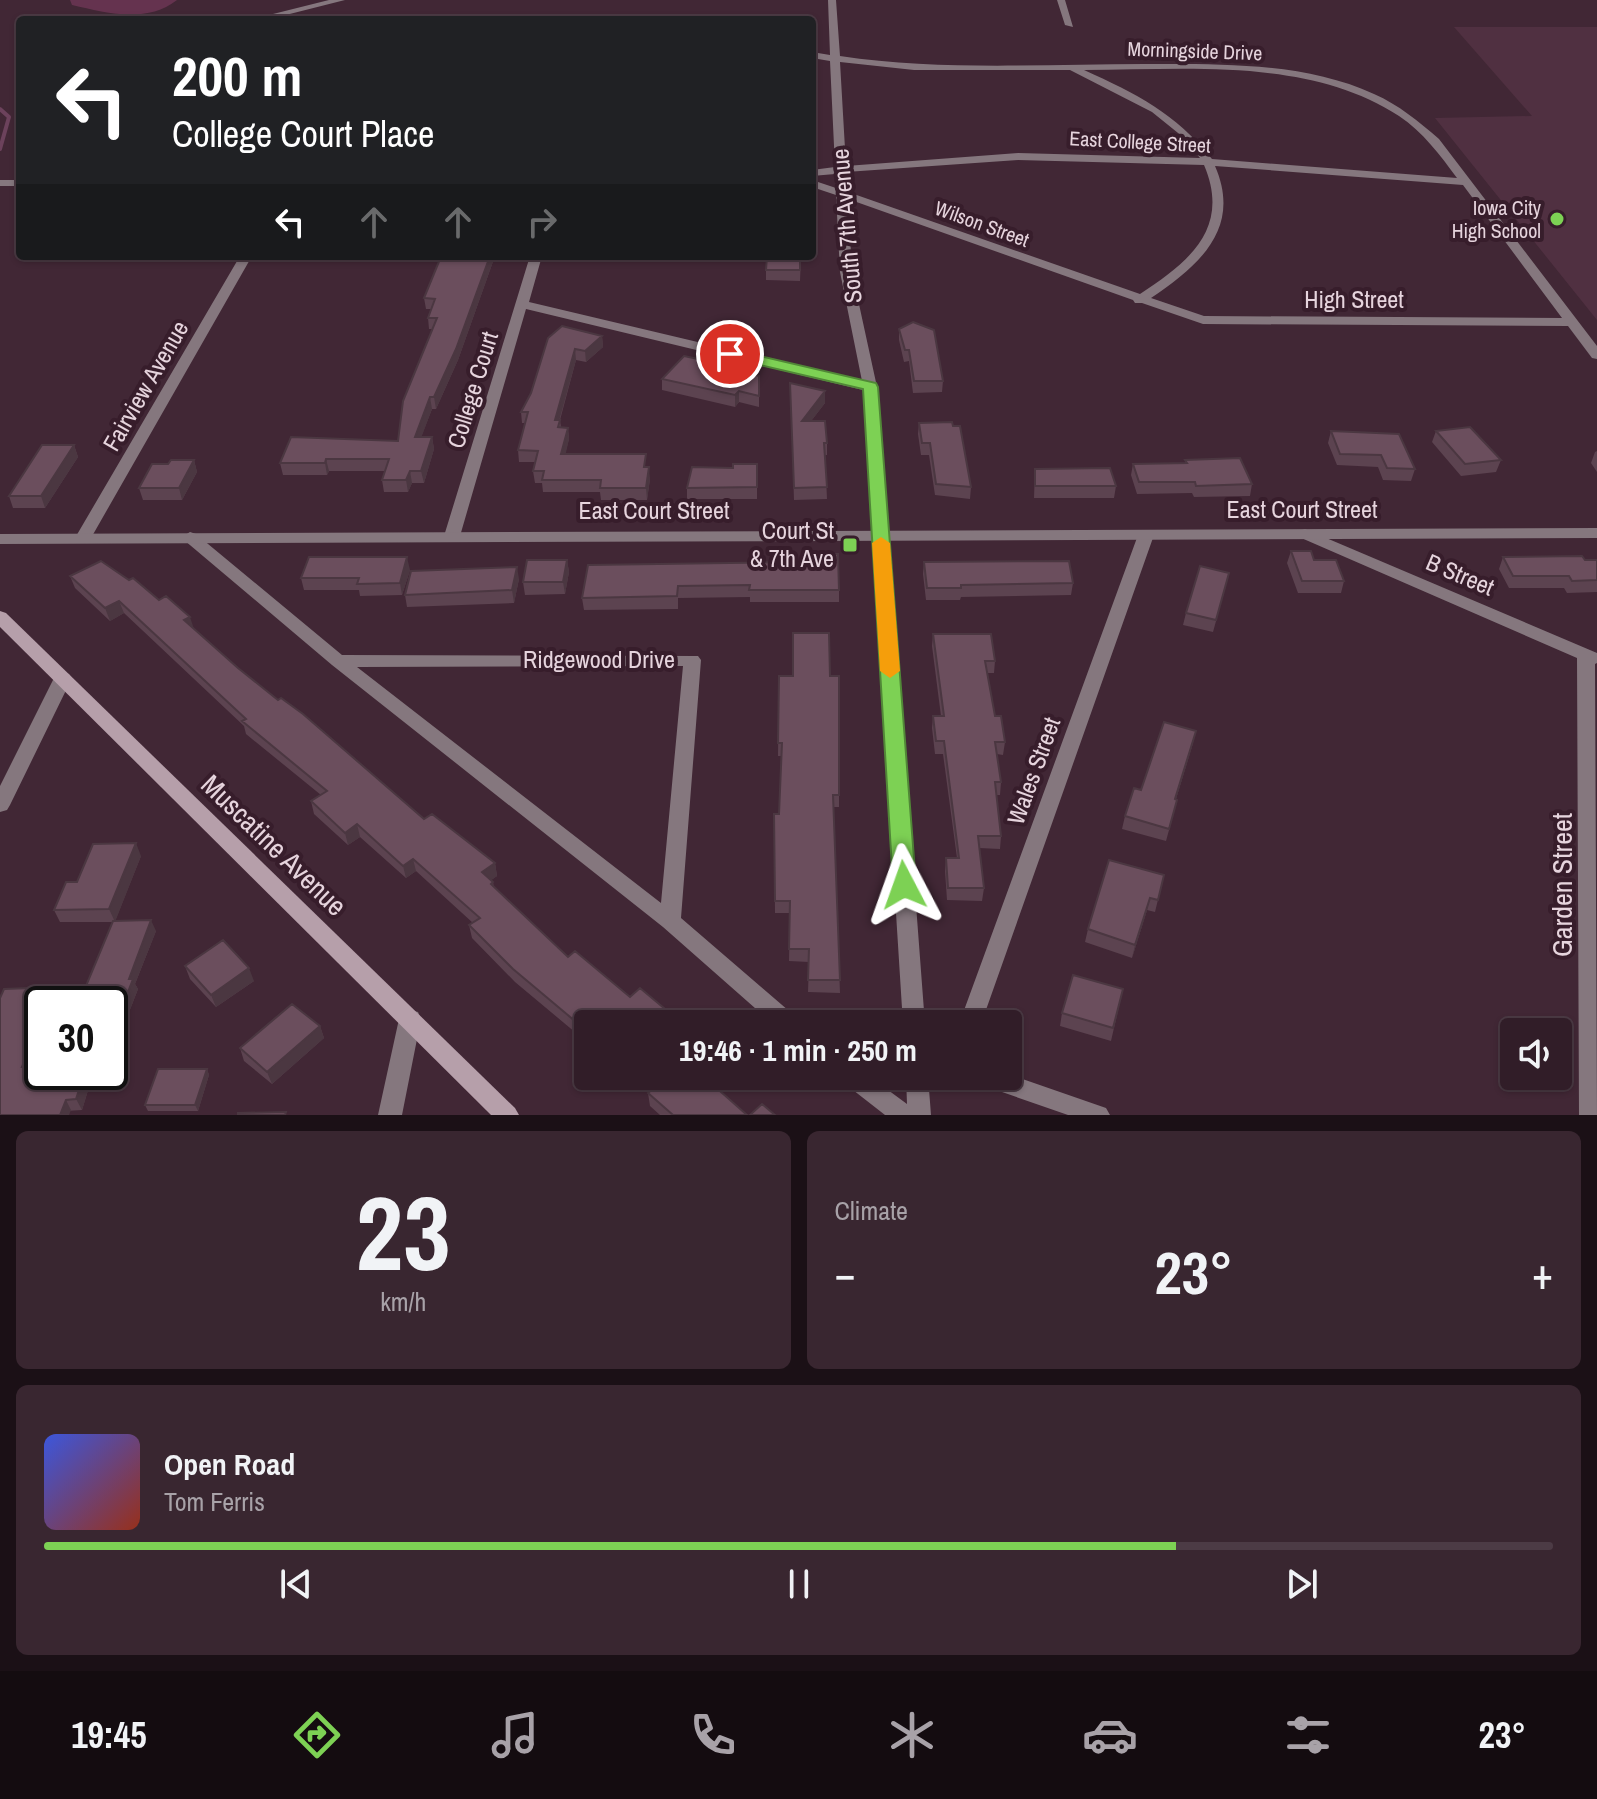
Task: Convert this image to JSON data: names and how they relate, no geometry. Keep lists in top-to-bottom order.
{
  "streets": {
    "main road": ["Muscatine Avenue"],
    "street": [
      "Morningside Drive",
      "East College Street",
      "Wilson Street",
      "South 7th Avenue",
      "High Street",
      "Fairview Avenue",
      "College Court",
      "East Court Street",
      "B Street",
      "Ridgewood Drive",
      "Wales Street",
      "Garden Street"
    ]
  },
  "crossings": [
    ["Morningside Drive", "East College Street"],
    ["Morningside Drive", "South 7th Avenue"],
    ["Morningside Drive", "High Street"],
    ["East College Street", "South 7th Avenue"],
    ["Wilson Street", "South 7th Avenue"],
    ["Wilson Street", "High Street"],
    ["South 7th Avenue", "East Court Street"],
    ["Fairview Avenue", "East Court Street"],
    ["College Court", "East Court Street"],
    ["East Court Street", "B Street"],
    ["East Court Street", "Wales Street"],
    ["B Street", "Garden Street"]
  ],
  "places": {
    "other": ["Iowa City High School"],
    "transit": ["Court St & 7th Ave"]
  },
  "page": {
    "turn": ["200 m", "College Court Place"],
    "limit": "30",
    "trip": "19:46 · 1 min · 250 m",
    "tile": [
      ["23", "km/h"],
      "Climate"
    ],
    "heat": ["−", "23°", "+"],
    "song": ["Open Road", "Tom Ferris"],
    "tabs": ["19:45", "23°"]
  }
}
